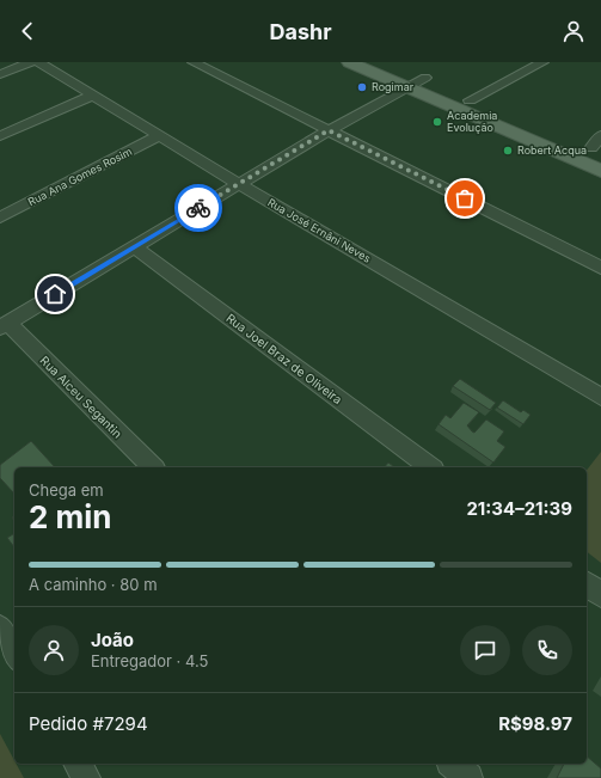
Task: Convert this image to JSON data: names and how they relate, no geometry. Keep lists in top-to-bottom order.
{
  "streets": {
    "street": [
      "Rua Ana Gomes Rosim",
      "Rua José Ernâni Neves",
      "Rua Joel Braz de Oliveira",
      "Rua Alceu Segantin"
    ]
  },
  "crossings": [
    ["Rua Ana Gomes Rosim", "Rua José Ernâni Neves"]
  ],
  "places": ["Rogimar", "Academia Evolução", "Robert Acqua"],
  "page": {
    "header": "Dashr",
    "heading": ["2 min", "Chega em", "21:34–21:39"],
    "panel": [
      "João",
      "Entregador · 4.5",
      "Pedido #7294",
      "R$98.97"
    ],
    "bar": "A caminho · 80 m"
  }
}
